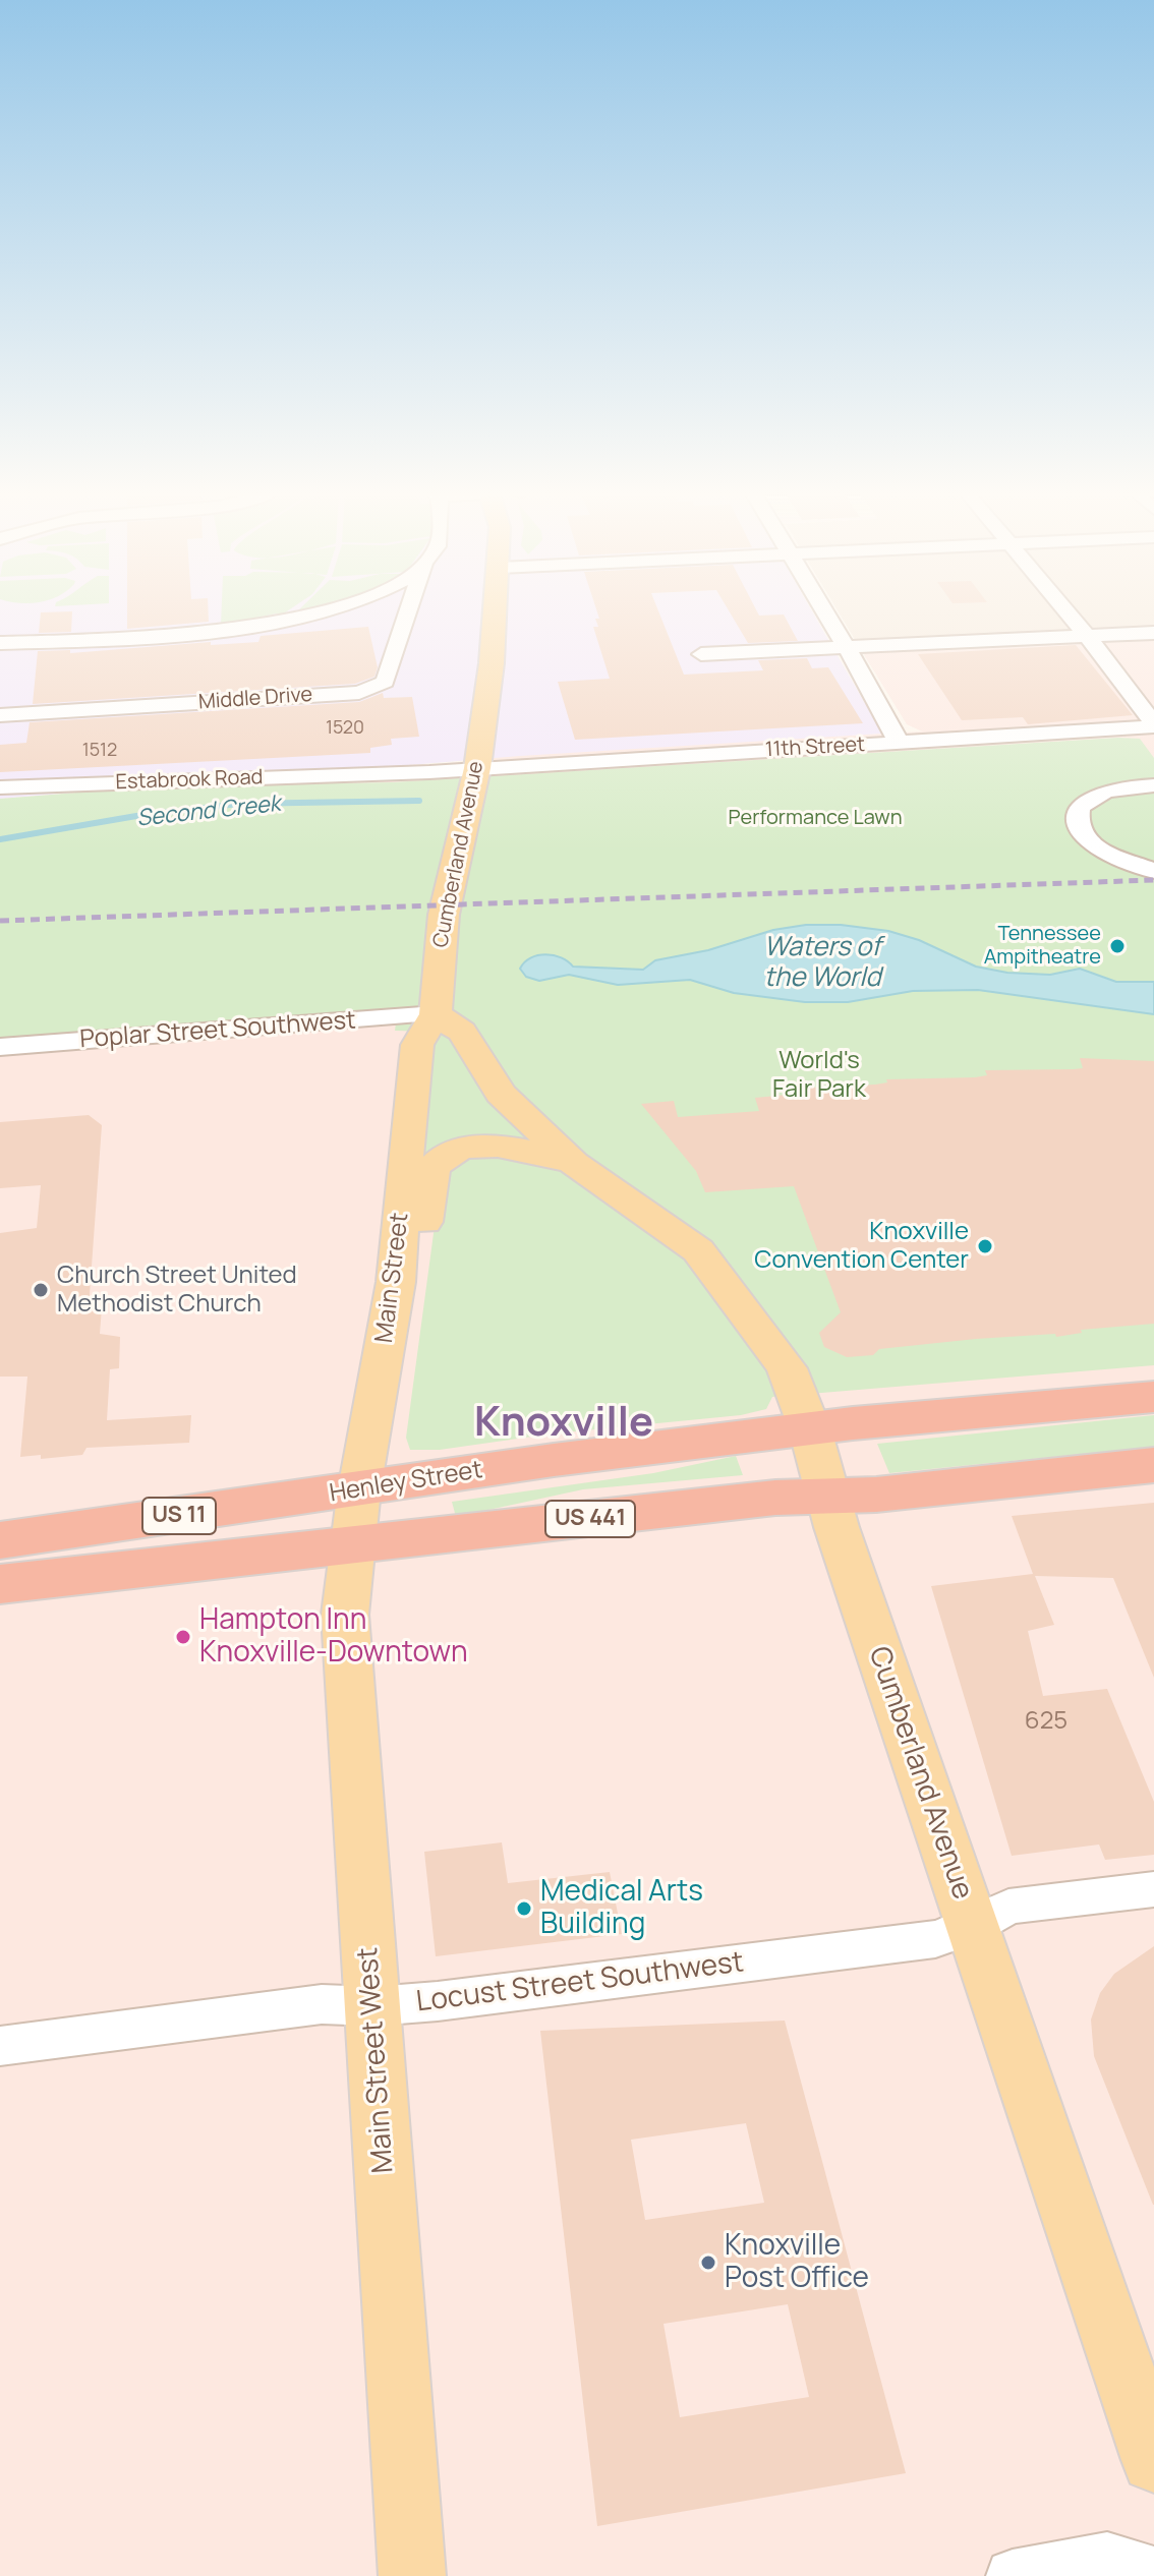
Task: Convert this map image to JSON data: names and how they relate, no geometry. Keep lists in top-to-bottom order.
{
  "streets": {
    "highway": ["Henley Street", "US 11", "US 441"],
    "main road": ["Cumberland Avenue", "Main Street", "Main Street West"],
    "street": [
      "Middle Drive",
      "11th Street",
      "Estabrook Road",
      "Poplar Street Southwest",
      "Locust Street Southwest"
    ]
  },
  "crossings": [
    ["11th Street", "Estabrook Road"],
    ["11th Street", "Cumberland Avenue"],
    ["Estabrook Road", "Cumberland Avenue"],
    ["Cumberland Avenue", "Poplar Street Southwest"],
    ["Cumberland Avenue", "Main Street"],
    ["Cumberland Avenue", "Henley Street"],
    ["Cumberland Avenue", "US 441"],
    ["Cumberland Avenue", "Locust Street Southwest"],
    ["Poplar Street Southwest", "Main Street"],
    ["Main Street", "Henley Street"],
    ["Main Street", "US 441"],
    ["Main Street", "Main Street West"],
    ["US 441", "Main Street West"],
    ["Locust Street Southwest", "Main Street West"]
  ],
  "districts": ["Knoxville"],
  "water": ["Second Creek", "Waters of the World"],
  "parks": ["Performance Lawn", "World's Fair Park"],
  "places": [
    "Tennessee Ampitheatre",
    "Knoxville Convention Center",
    "Church Street United Methodist Church",
    "Hampton Inn Knoxville-Downtown",
    "Medical Arts Building",
    "Knoxville Post Office"
  ],
  "house_numbers": ["1520", "1512", "625"]
}
